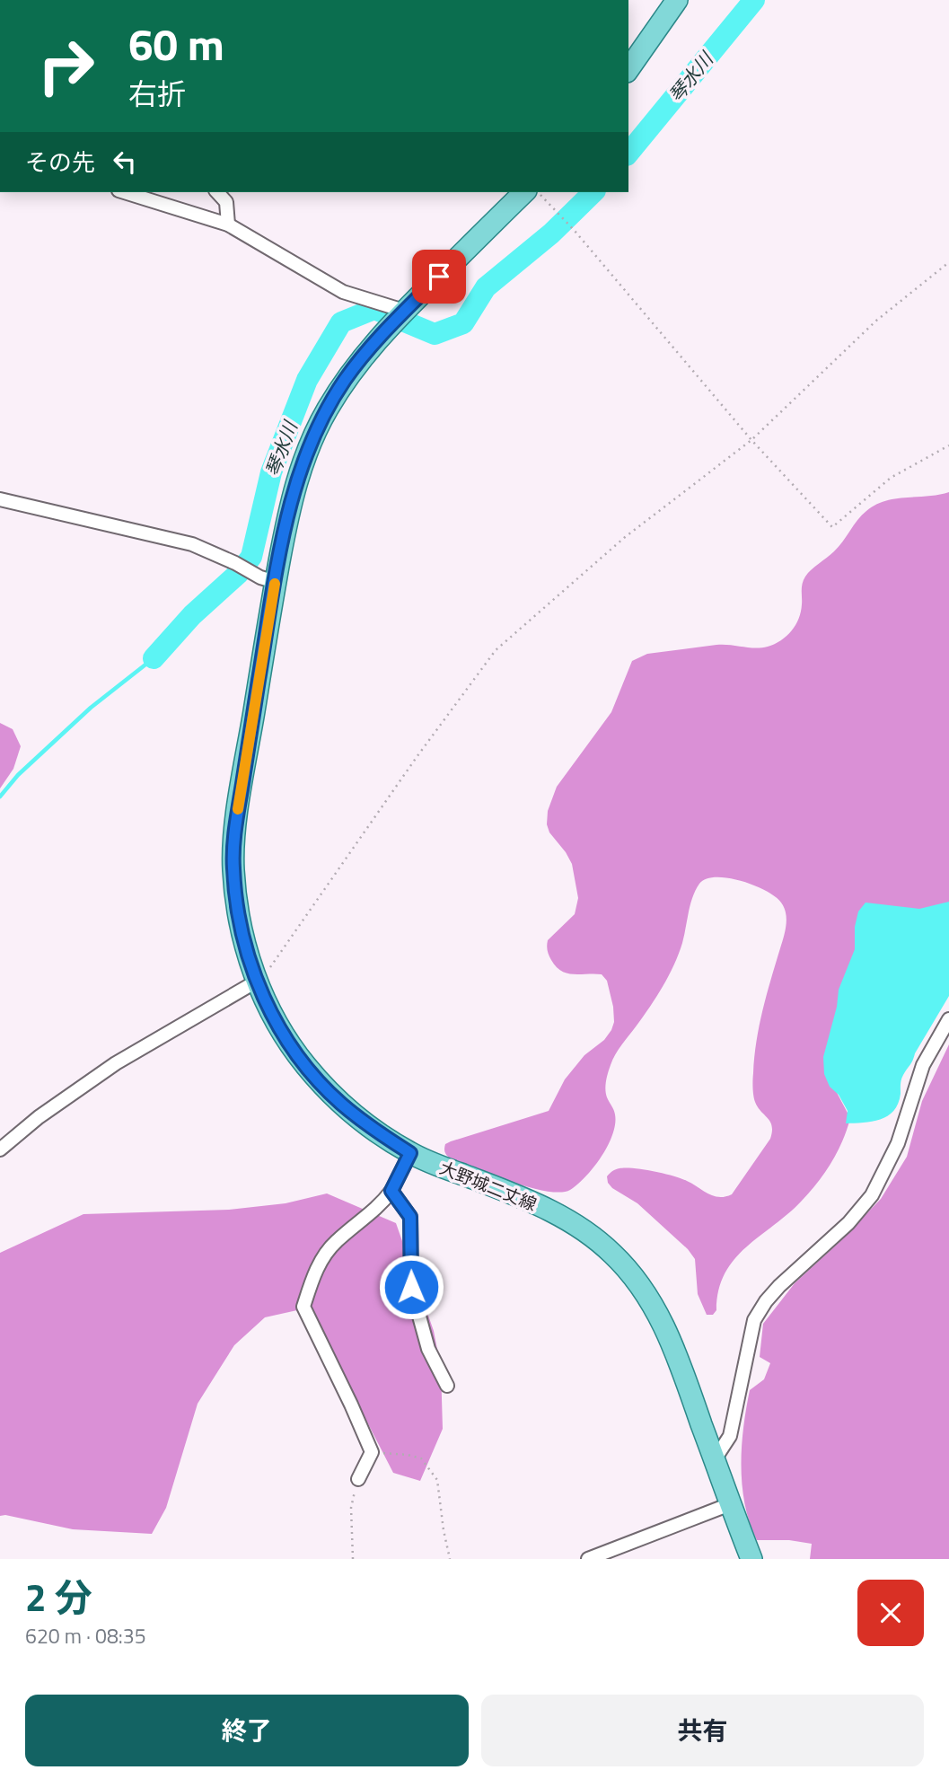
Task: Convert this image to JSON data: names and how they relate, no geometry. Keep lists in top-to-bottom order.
{
  "streets": {
    "main road": ["大野城二丈線"]
  },
  "water": ["琴水川"],
  "page": {
    "turn": ["60 m", "右折"],
    "then": "その先",
    "heading": ["2 分", "620 m · 08:35"],
    "buttons": ["終了", "共有"]
  }
}
